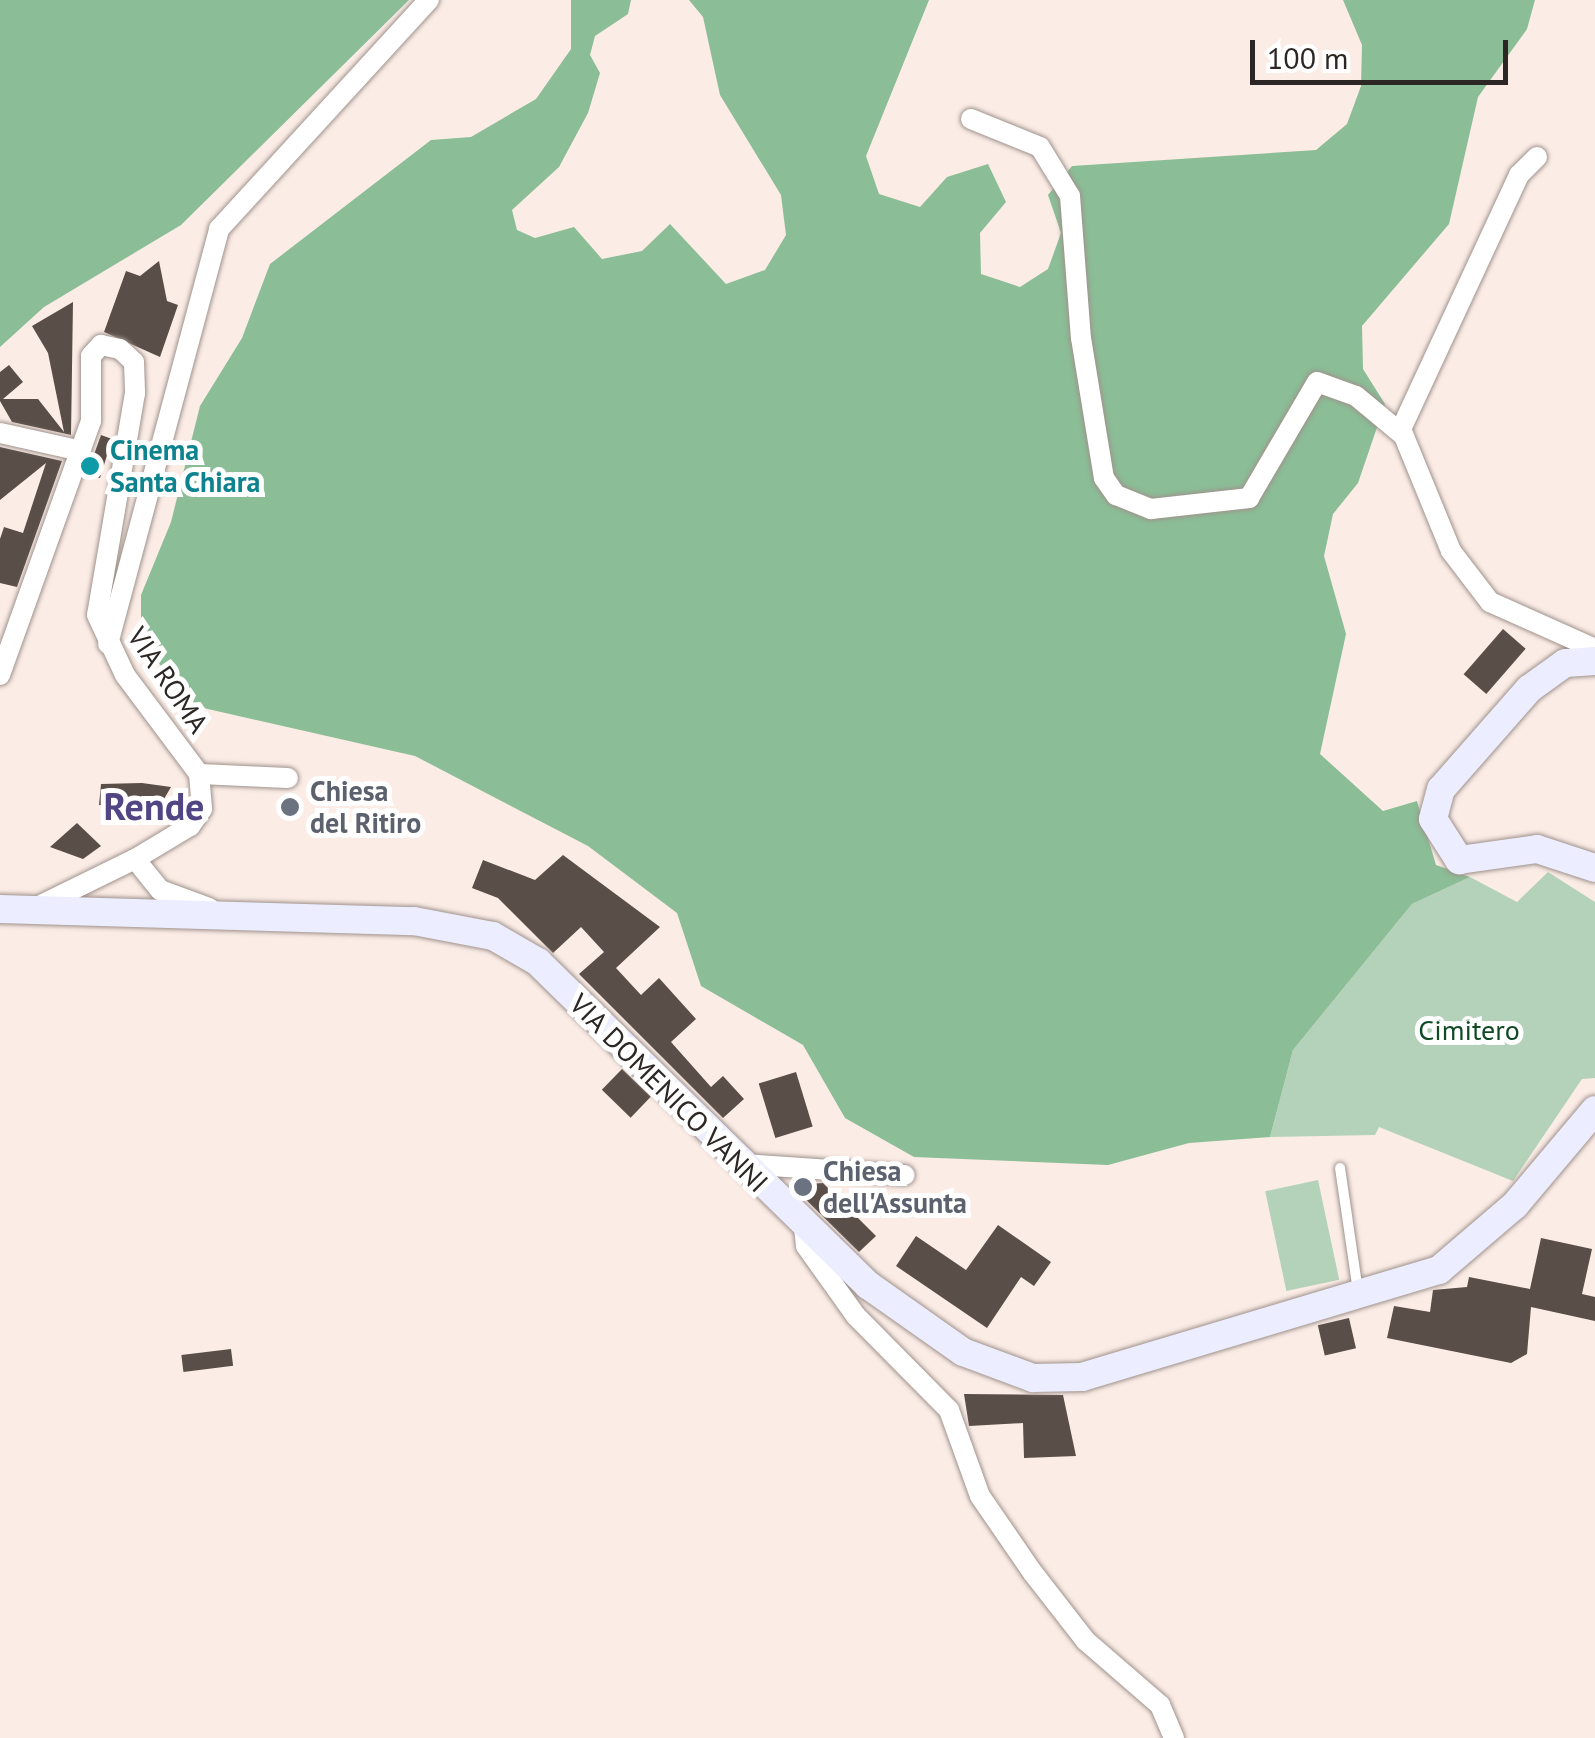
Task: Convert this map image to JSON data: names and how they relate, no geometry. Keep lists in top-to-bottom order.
{
  "streets": {
    "main road": ["VIA DOMENICO VANNI"],
    "street": ["VIA ROMA"]
  },
  "crossings": [
    ["VIA ROMA", "VIA DOMENICO VANNI"]
  ],
  "districts": ["Rende"],
  "parks": ["Cimitero"],
  "places": ["Cinema Santa Chiara", "Chiesa del Ritiro", "Chiesa dell'Assunta"],
  "scale_bar": "100 m"
}
